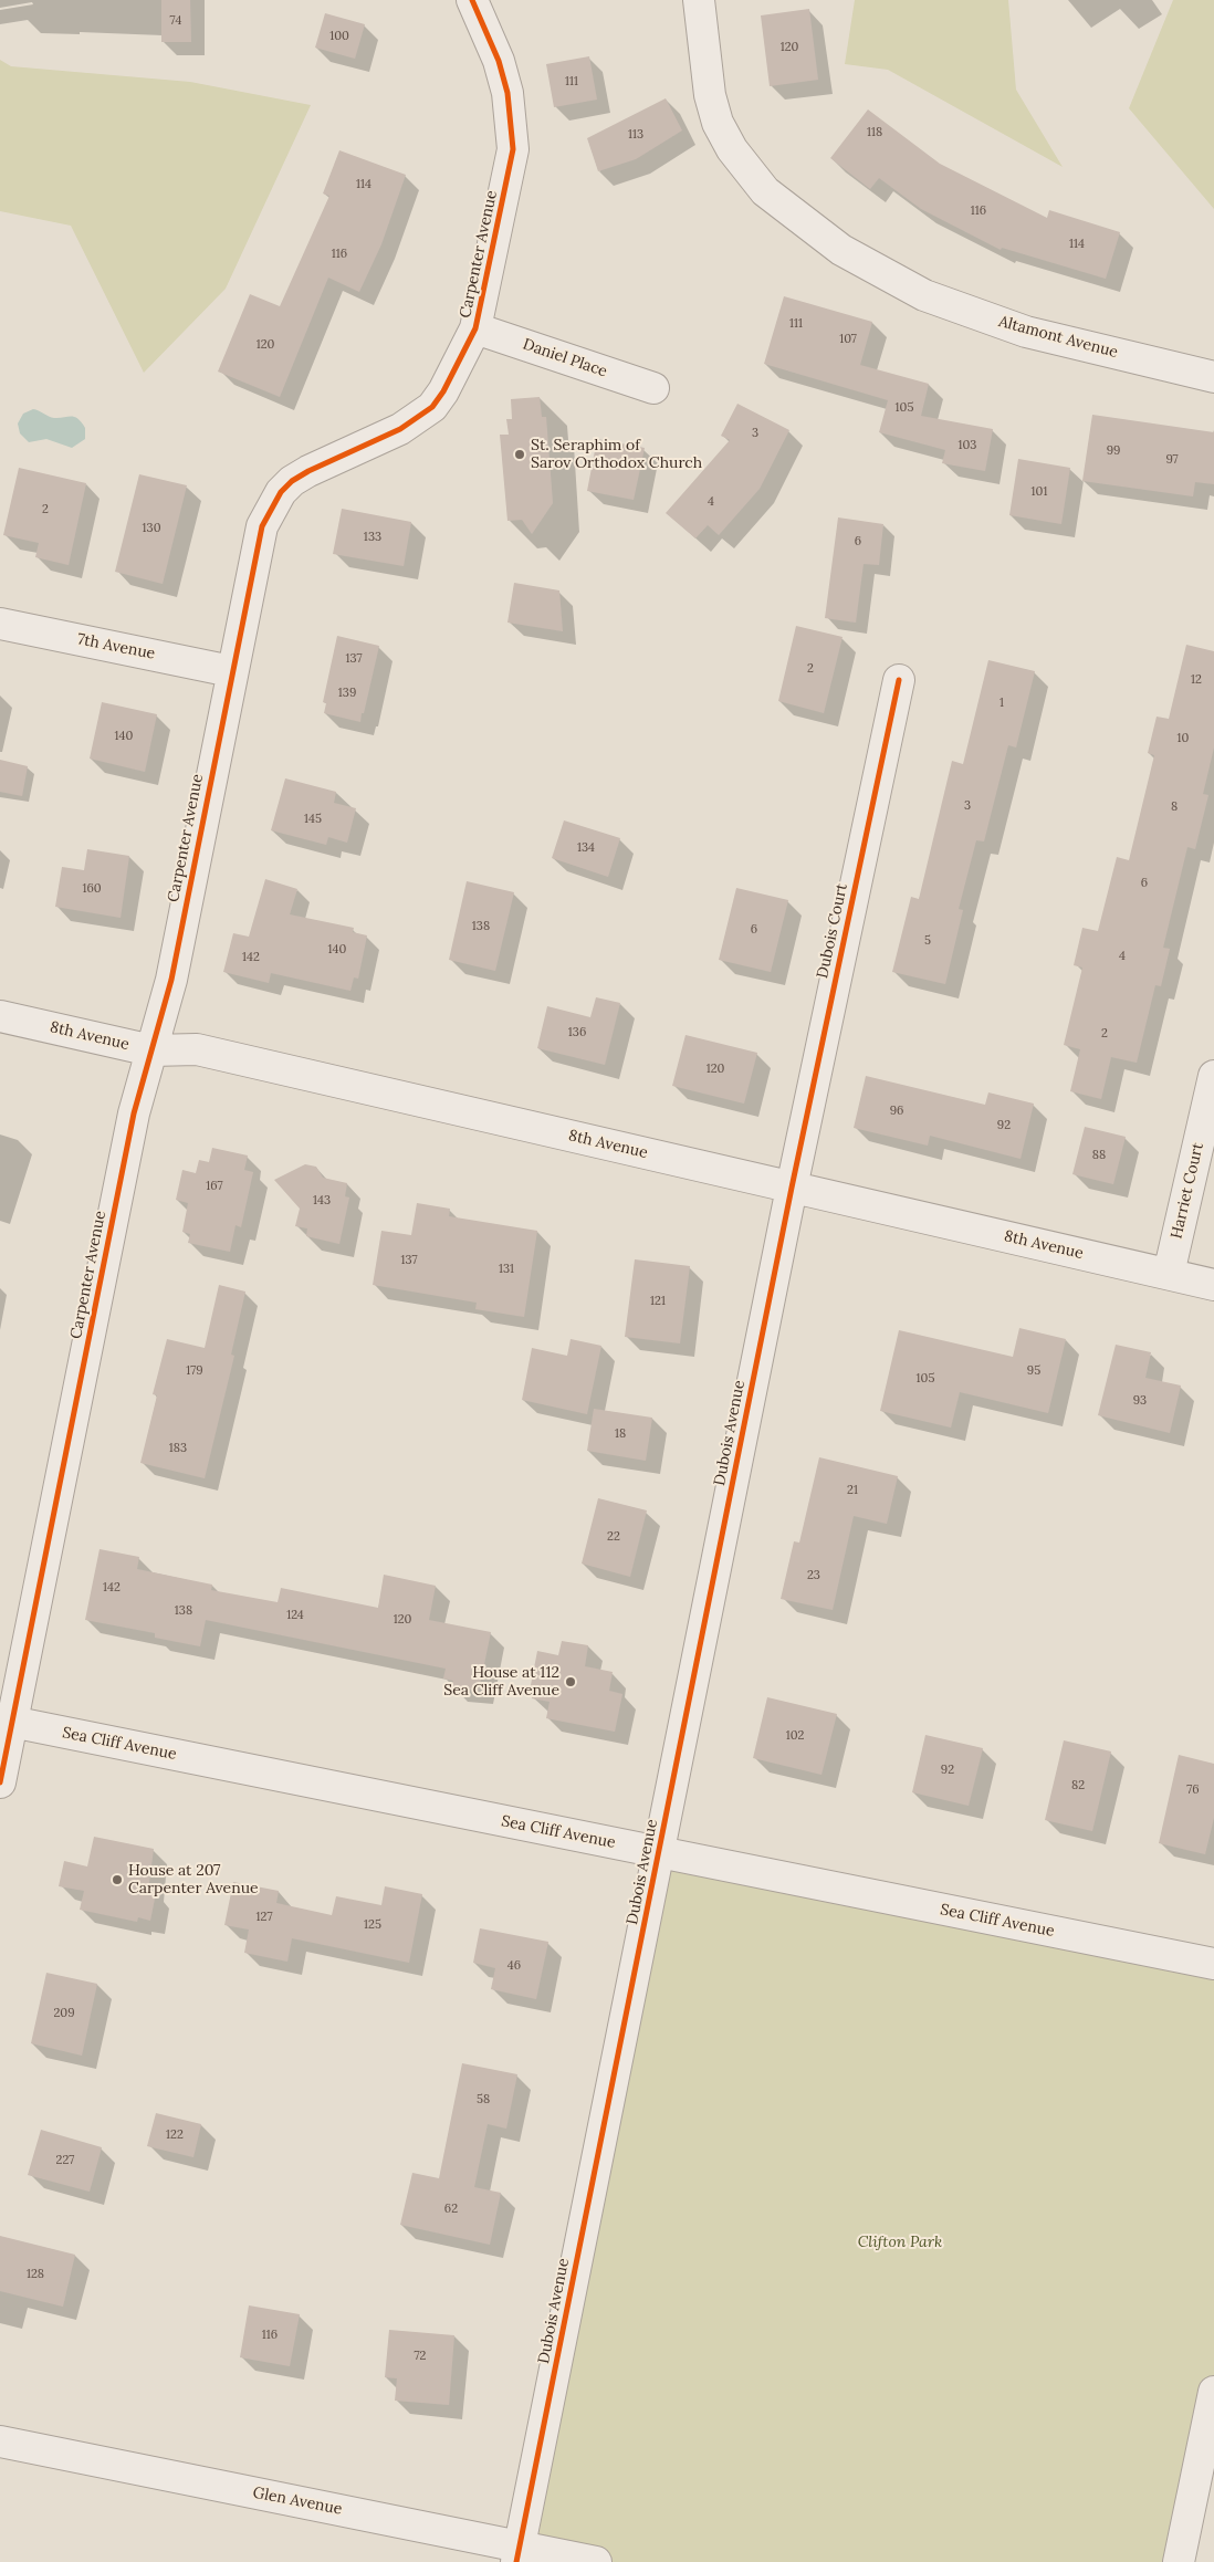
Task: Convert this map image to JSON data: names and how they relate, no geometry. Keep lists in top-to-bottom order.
{
  "streets": {
    "street": [
      "Carpenter Avenue",
      "Altamont Avenue",
      "Daniel Place",
      "7th Avenue",
      "Dubois Court",
      "8th Avenue",
      "Harriet Court",
      "Dubois Avenue",
      "Sea Cliff Avenue",
      "Glen Avenue"
    ]
  },
  "crossings": [
    ["Carpenter Avenue", "Daniel Place"],
    ["Carpenter Avenue", "7th Avenue"],
    ["Carpenter Avenue", "8th Avenue"],
    ["Carpenter Avenue", "Sea Cliff Avenue"],
    ["Dubois Court", "8th Avenue"],
    ["Dubois Court", "Dubois Avenue"],
    ["8th Avenue", "Harriet Court"],
    ["8th Avenue", "Dubois Avenue"],
    ["Dubois Avenue", "Sea Cliff Avenue"],
    ["Dubois Avenue", "Glen Avenue"]
  ],
  "parks": ["Clifton Park"],
  "places": ["St. Seraphim of Sarov Orthodox Church", "House at 112 Sea Cliff Avenue", "House at 207 Carpenter Avenue"],
  "house_numbers": [
    "74",
    "100",
    "120",
    "111",
    "118",
    "113",
    "114",
    "116",
    "114",
    "116",
    "111",
    "107",
    "120",
    "105",
    "3",
    "103",
    "99",
    "97",
    "101",
    "4",
    "2",
    "130",
    "133",
    "6",
    "137",
    "2",
    "12",
    "139",
    "1",
    "140",
    "10",
    "3",
    "8",
    "145",
    "134",
    "6",
    "160",
    "138",
    "6",
    "5",
    "140",
    "4",
    "142",
    "136",
    "2",
    "120",
    "96",
    "92",
    "88",
    "167",
    "143",
    "137",
    "131",
    "121",
    "179",
    "95",
    "105",
    "93",
    "18",
    "183",
    "21",
    "22",
    "23",
    "142",
    "138",
    "124",
    "120",
    "102",
    "92",
    "82",
    "76",
    "127",
    "125",
    "46",
    "209",
    "58",
    "122",
    "227",
    "62",
    "128",
    "116",
    "72"
  ]
}
